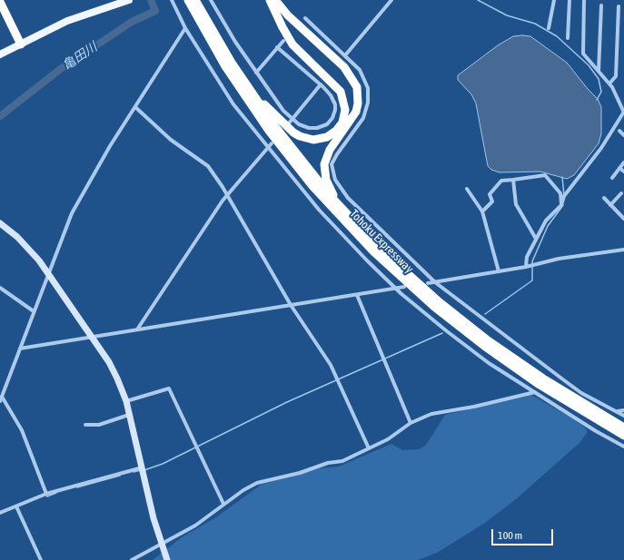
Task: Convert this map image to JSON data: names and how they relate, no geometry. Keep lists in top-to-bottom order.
{
  "streets": {
    "highway": ["Tohoku Expressway"]
  },
  "water": ["亀田川"],
  "scale_bar": "100 m"
}
